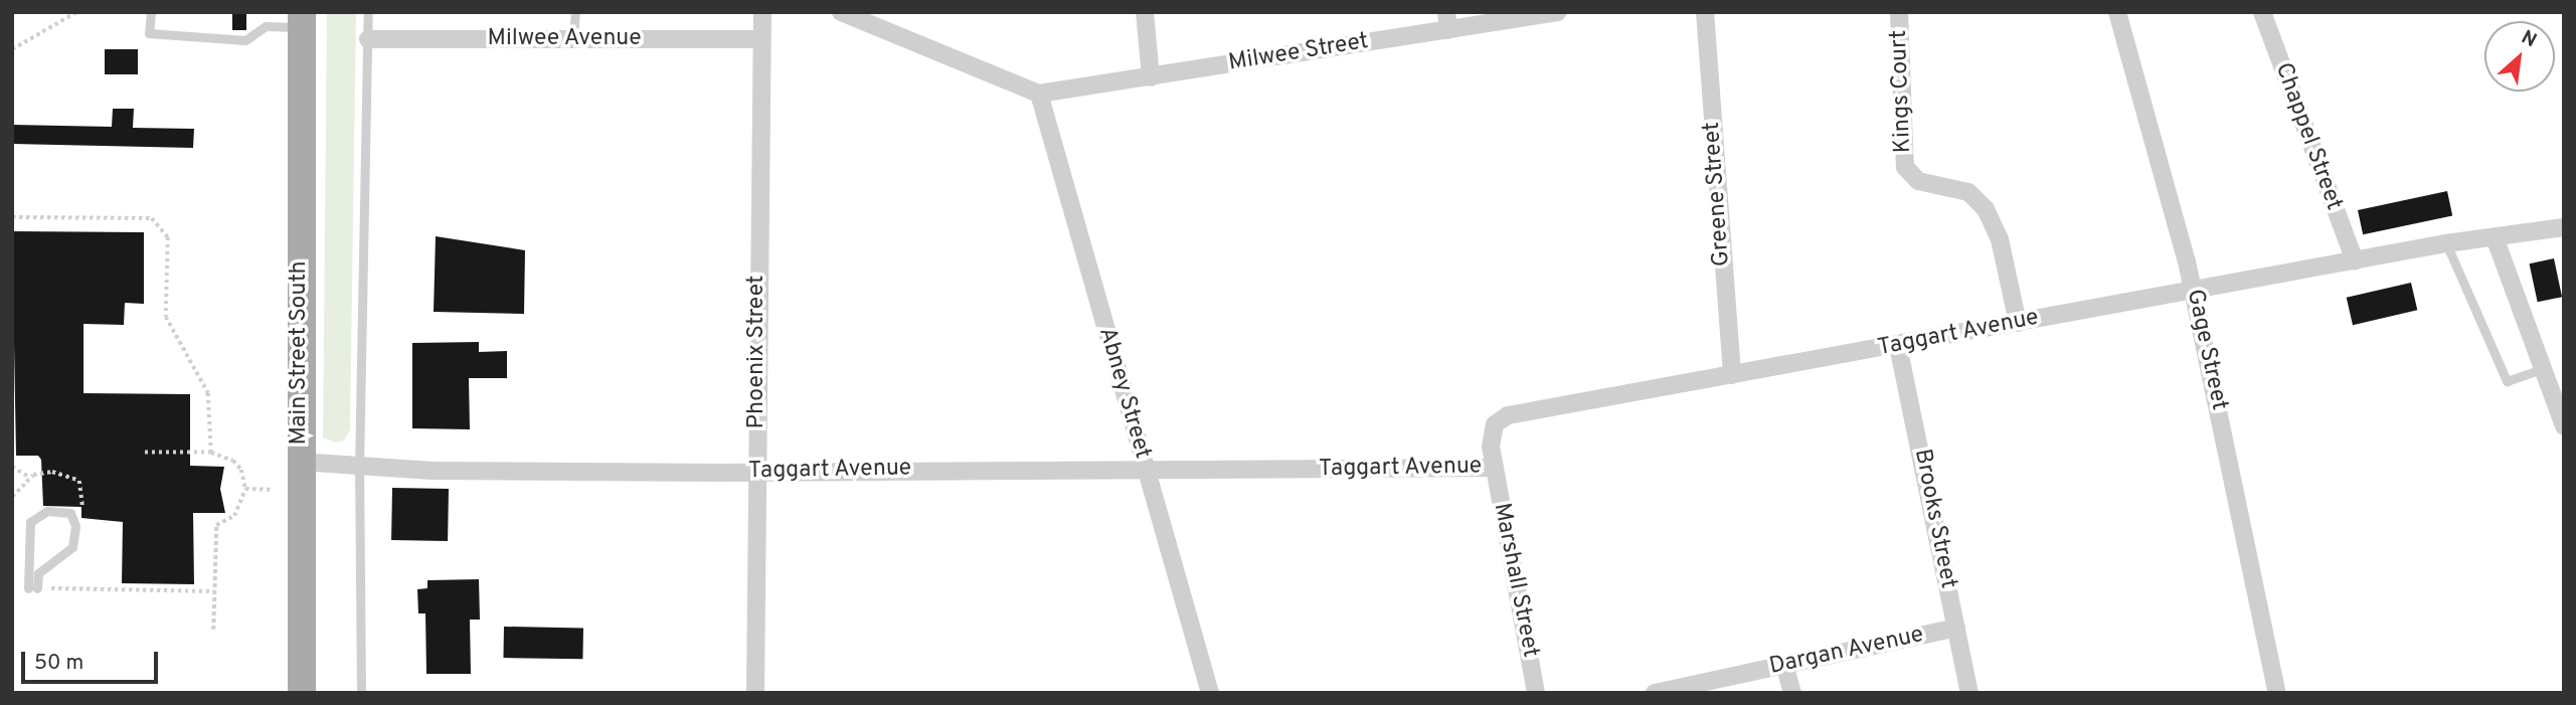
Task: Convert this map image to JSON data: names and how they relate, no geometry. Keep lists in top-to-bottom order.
{
  "streets": {
    "main road": ["Main Street South"],
    "street": [
      "Milwee Avenue",
      "Milwee Street",
      "Kings Court",
      "Chappel Street",
      "Greene Street",
      "Taggart Avenue",
      "Gage Street",
      "Phoenix Street",
      "Abney Street",
      "Brooks Street",
      "Marshall Street",
      "Dargan Avenue"
    ]
  },
  "crossings": [
    ["Milwee Avenue", "Phoenix Street"],
    ["Milwee Street", "Abney Street"],
    ["Kings Court", "Taggart Avenue"],
    ["Chappel Street", "Taggart Avenue"],
    ["Greene Street", "Taggart Avenue"],
    ["Taggart Avenue", "Gage Street"],
    ["Taggart Avenue", "Phoenix Street"],
    ["Taggart Avenue", "Main Street South"],
    ["Taggart Avenue", "Abney Street"],
    ["Taggart Avenue", "Brooks Street"],
    ["Taggart Avenue", "Marshall Street"],
    ["Brooks Street", "Dargan Avenue"]
  ],
  "scale_bar": "50 m",
  "north": "top right"
}
